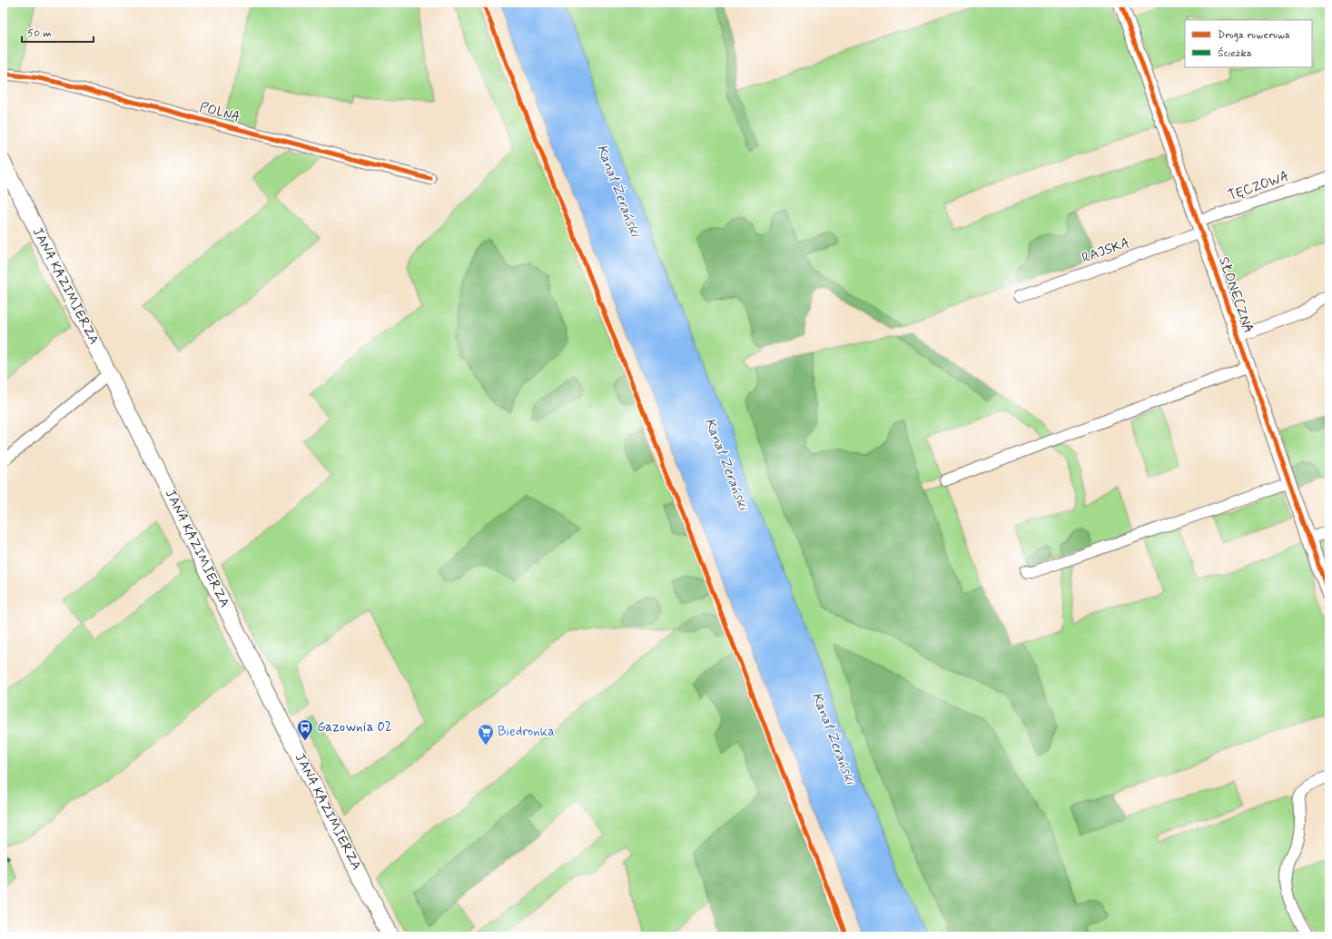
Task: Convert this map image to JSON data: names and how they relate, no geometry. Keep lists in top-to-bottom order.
{
  "streets": {
    "main road": ["JANA KAZIMIERZA"],
    "street": [
      "POLNA",
      "TĘCZOWA",
      "RAJSKA",
      "SŁONECZNA"
    ]
  },
  "crossings": [
    ["TĘCZOWA", "RAJSKA"],
    ["TĘCZOWA", "SŁONECZNA"],
    ["RAJSKA", "SŁONECZNA"]
  ],
  "water": ["Kanał Żerański"],
  "places": {
    "bus stop": ["Gazownia 02"],
    "supermarket": ["Biedronka"]
  },
  "legend": ["Droga rowerowa", "Ścieżka"],
  "scale_bar": "50 m"
}
